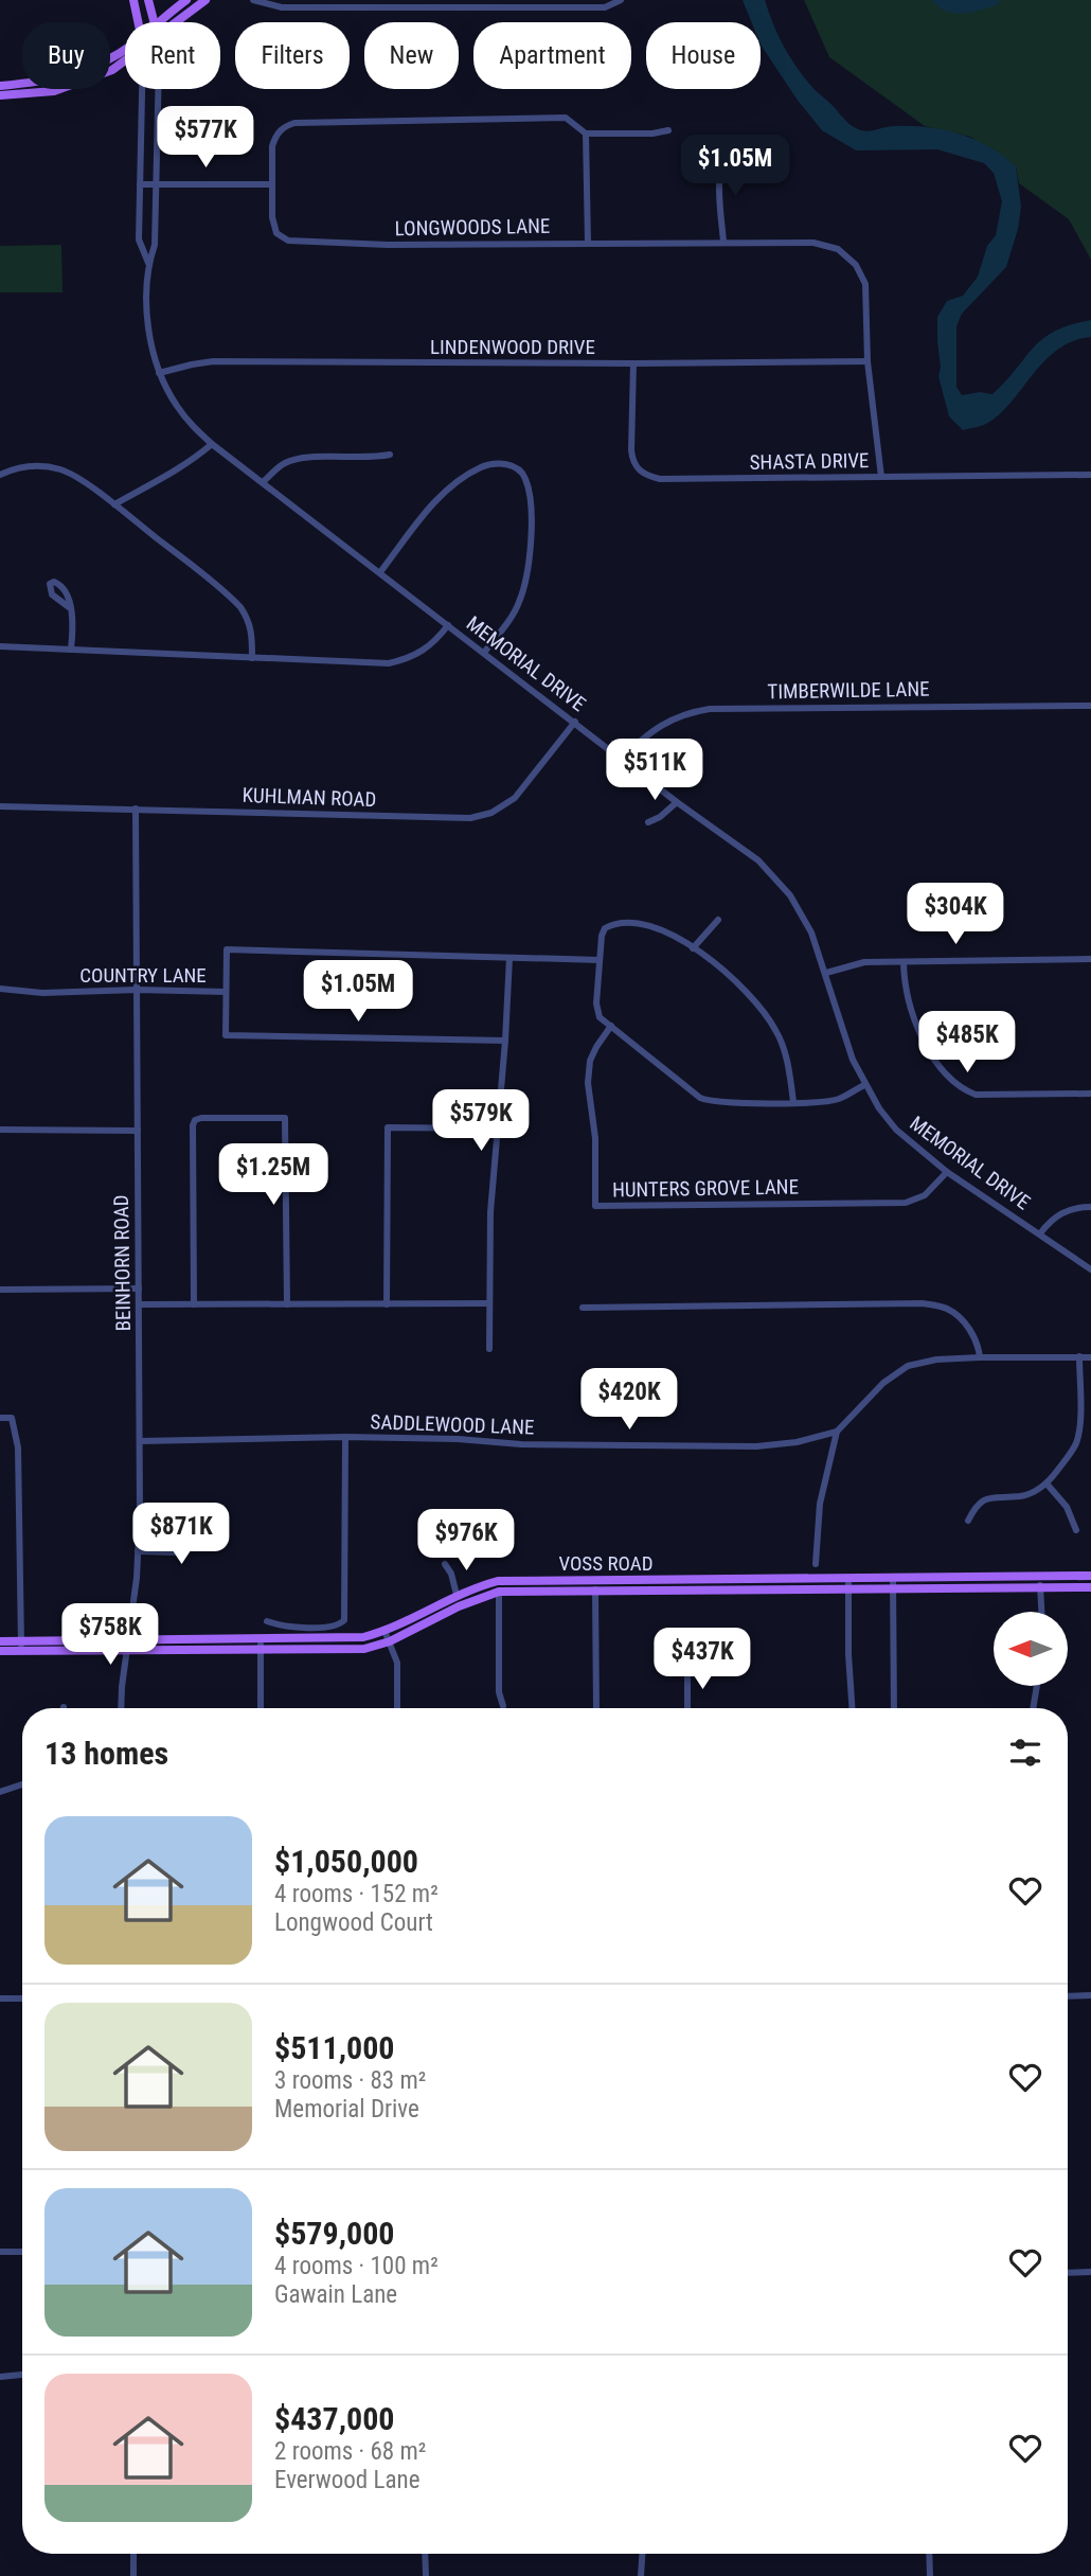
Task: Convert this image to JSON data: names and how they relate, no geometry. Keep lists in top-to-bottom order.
{
  "streets": {
    "main road": ["MEMORIAL DRIVE", "VOSS ROAD"],
    "street": [
      "LONGWOODS LANE",
      "LINDENWOOD DRIVE",
      "SHASTA DRIVE",
      "TIMBERWILDE LANE",
      "KUHLMAN ROAD",
      "COUNTRY LANE",
      "HUNTERS GROVE LANE",
      "BEINHORN ROAD",
      "SADDLEWOOD LANE"
    ]
  },
  "crossings": [
    ["LONGWOODS LANE", "LINDENWOOD DRIVE"],
    ["LINDENWOOD DRIVE", "SHASTA DRIVE"],
    ["LINDENWOOD DRIVE", "MEMORIAL DRIVE"],
    ["MEMORIAL DRIVE", "TIMBERWILDE LANE"],
    ["MEMORIAL DRIVE", "KUHLMAN ROAD"],
    ["MEMORIAL DRIVE", "HUNTERS GROVE LANE"],
    ["KUHLMAN ROAD", "BEINHORN ROAD"],
    ["COUNTRY LANE", "BEINHORN ROAD"],
    ["BEINHORN ROAD", "SADDLEWOOD LANE"],
    ["BEINHORN ROAD", "VOSS ROAD"]
  ],
  "north": "left",
  "page": {
    "chip": [
      "Buy",
      "Rent",
      "Filters",
      "New",
      "Apartment",
      "House"
    ],
    "price": [
      "$577K",
      "$1.05M",
      "$511K",
      "$304K",
      "$1.05M",
      "$485K",
      "$579K",
      "$1.25M",
      "$420K",
      "$871K",
      "$976K",
      "$758K",
      "$437K"
    ],
    "heading": "13 homes",
    "list": [
      {
        "name": "$1,050,000",
        "note": "4 rooms · 152 m² · Longwood Court"
      },
      {
        "name": "$511,000",
        "note": "3 rooms · 83 m² · Memorial Drive"
      },
      {
        "name": "$579,000",
        "note": "4 rooms · 100 m² · Gawain Lane"
      },
      {
        "name": "$437,000",
        "note": "2 rooms · 68 m² · Everwood Lane"
      }
    ]
  }
}
